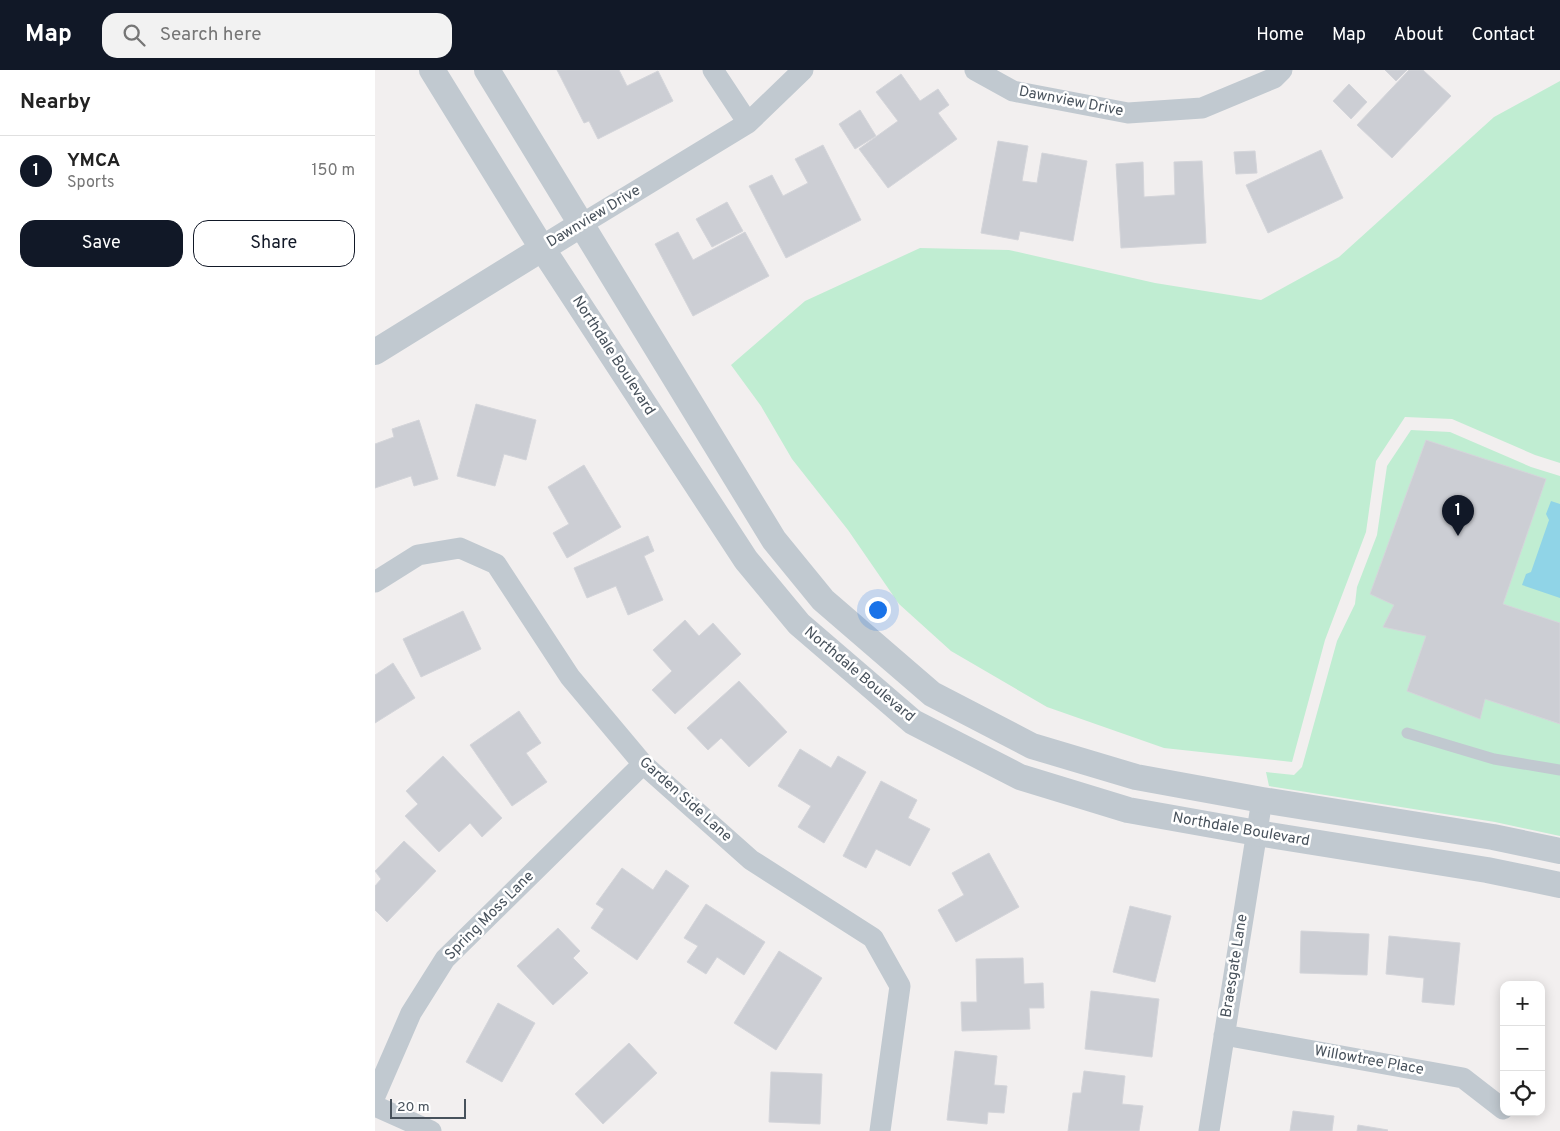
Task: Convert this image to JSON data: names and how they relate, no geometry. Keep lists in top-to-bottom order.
{
  "streets": {
    "street": [
      "Dawnview Drive",
      "Northdale Boulevard",
      "Garden Side Lane",
      "Spring Moss Lane",
      "Braesgate Lane",
      "Willowtree Place"
    ]
  },
  "crossings": [
    ["Dawnview Drive", "Northdale Boulevard"],
    ["Northdale Boulevard", "Braesgate Lane"],
    ["Garden Side Lane", "Spring Moss Lane"],
    ["Braesgate Lane", "Willowtree Place"]
  ],
  "scale_bar": "20 m",
  "page": {
    "header": "Map",
    "search": "Search here",
    "nav": [
      "Home",
      "Map",
      "About",
      "Contact"
    ],
    "heading": "Nearby",
    "list": [
      {
        "mark": "1",
        "name": "YMCA",
        "note": "Sports",
        "value": "150 m"
      }
    ],
    "buttons": ["Save", "Share"],
    "pins": "1",
    "map_buttons": ["+", "−"],
    "scale": "20 m"
  }
}
